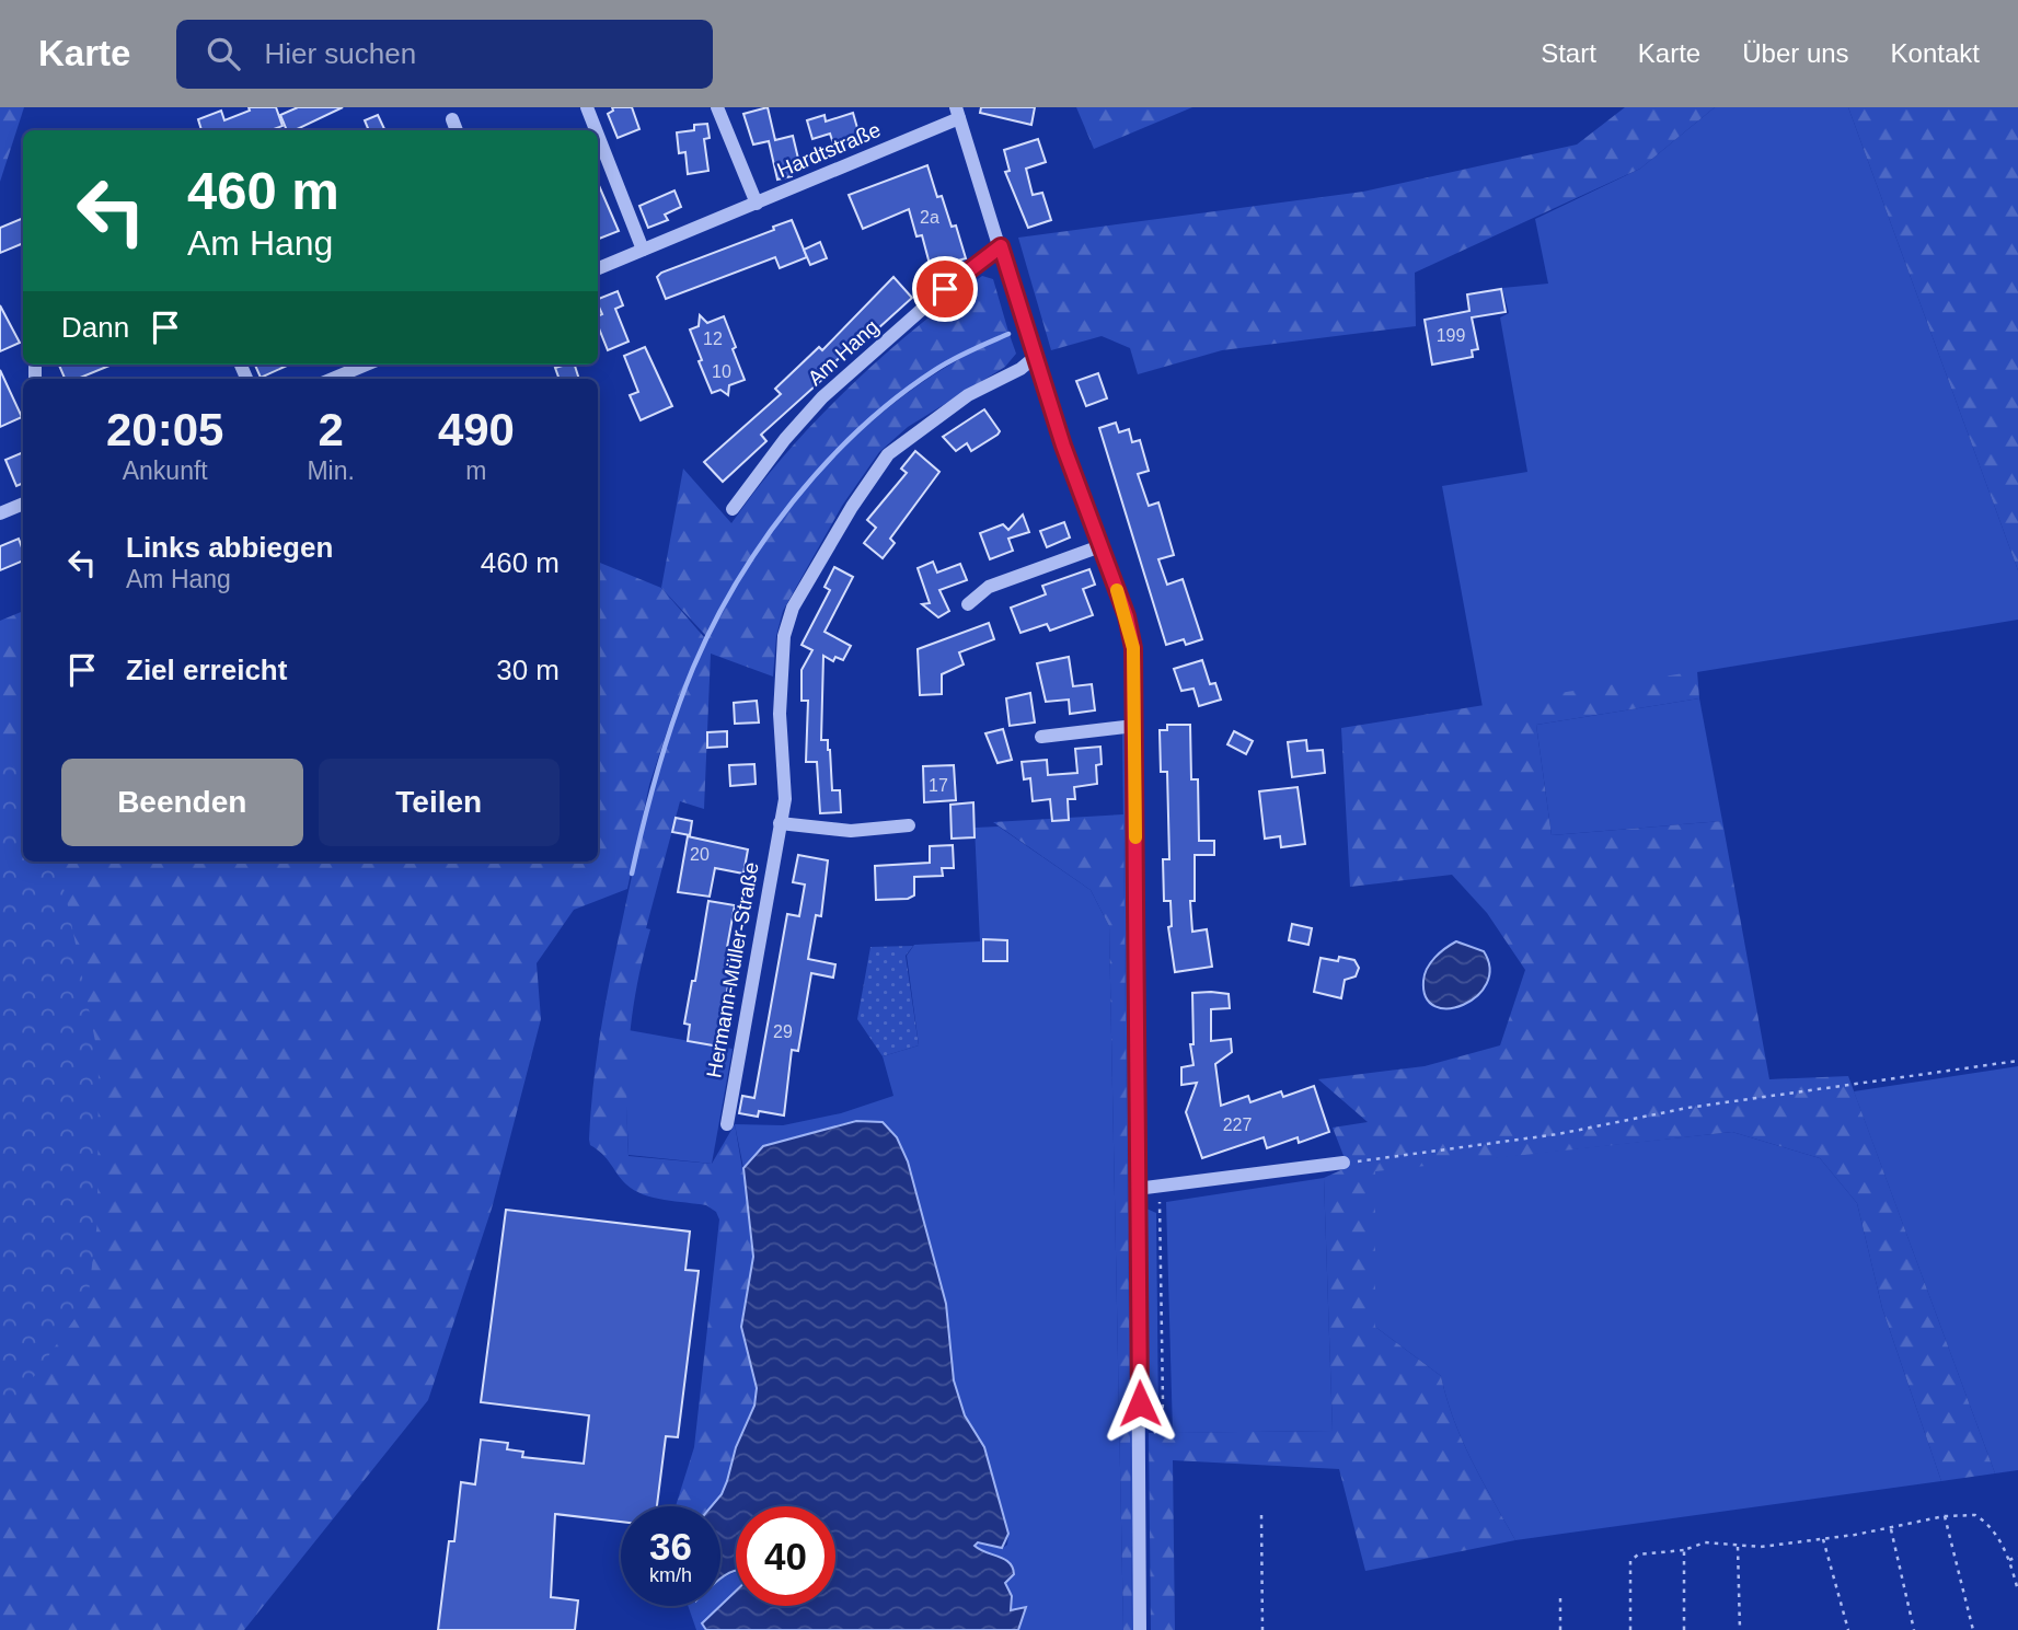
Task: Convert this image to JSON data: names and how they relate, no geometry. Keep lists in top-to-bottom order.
{
  "streets": {
    "street": ["Hardtstraße", "Am Hang", "Hermann-Müller-Straße"]
  },
  "house_numbers": [
    "2a",
    "199",
    "12",
    "10",
    "17",
    "20",
    "29",
    "227"
  ],
  "page": {
    "header": "Karte",
    "search": "Hier suchen",
    "nav": [
      "Start",
      "Karte",
      "Über uns",
      "Kontakt"
    ],
    "turn": ["460 m", "Am Hang"],
    "then": "Dann",
    "eta": [
      "20:05",
      "Ankunft",
      "2",
      "Min.",
      "490",
      "m"
    ],
    "list": [
      {
        "name": "Links abbiegen",
        "note": "Am Hang",
        "value": "460 m"
      },
      {
        "name": "Ziel erreicht",
        "value": "30 m"
      }
    ],
    "buttons": ["Beenden", "Teilen"],
    "speed": "36 km/h",
    "limit": "40"
  }
}
